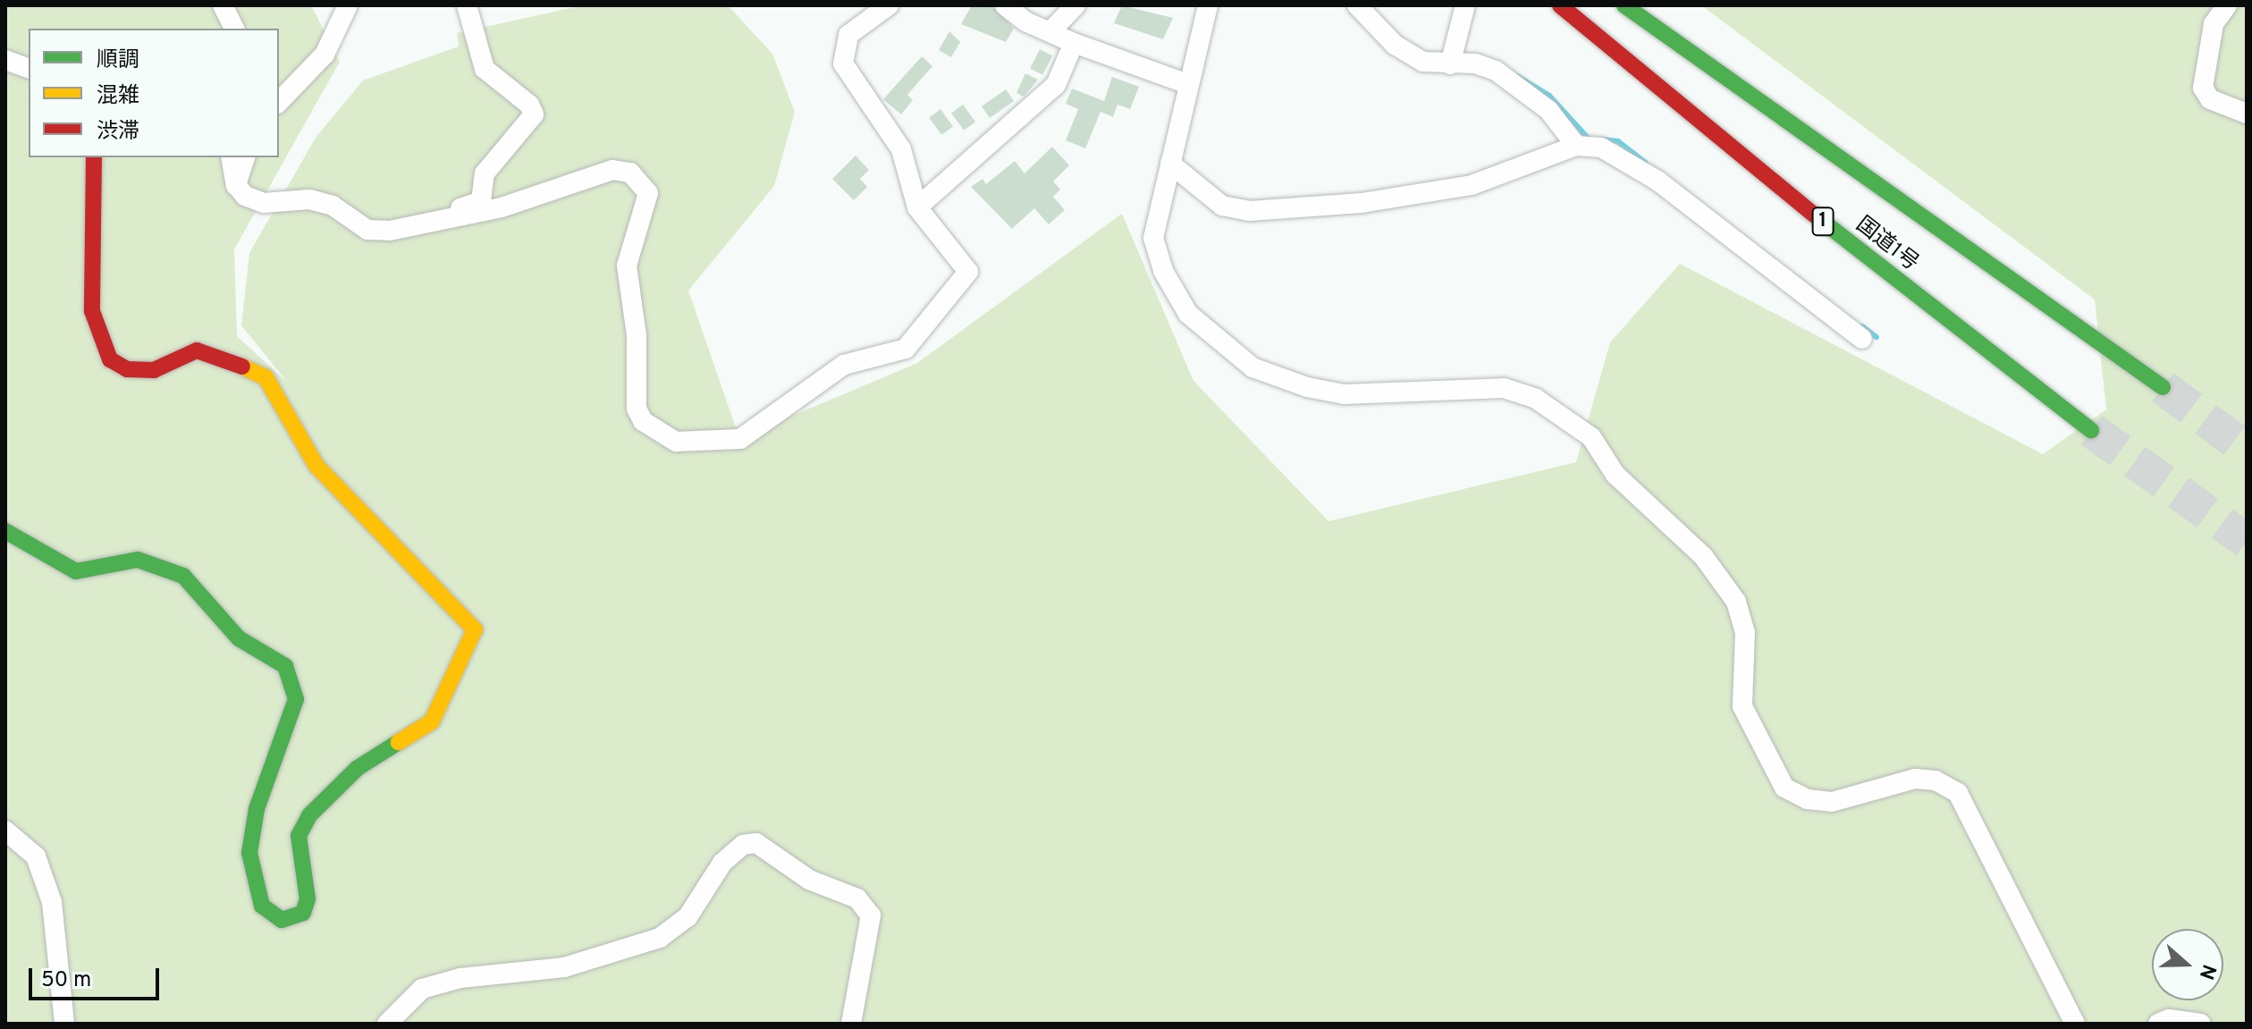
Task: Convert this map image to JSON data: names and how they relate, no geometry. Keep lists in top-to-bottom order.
{
  "streets": {
    "main road": ["1", "国道1号"]
  },
  "legend": ["順調", "混雑", "渋滞"],
  "scale_bar": "50 m",
  "north": "right"
}
